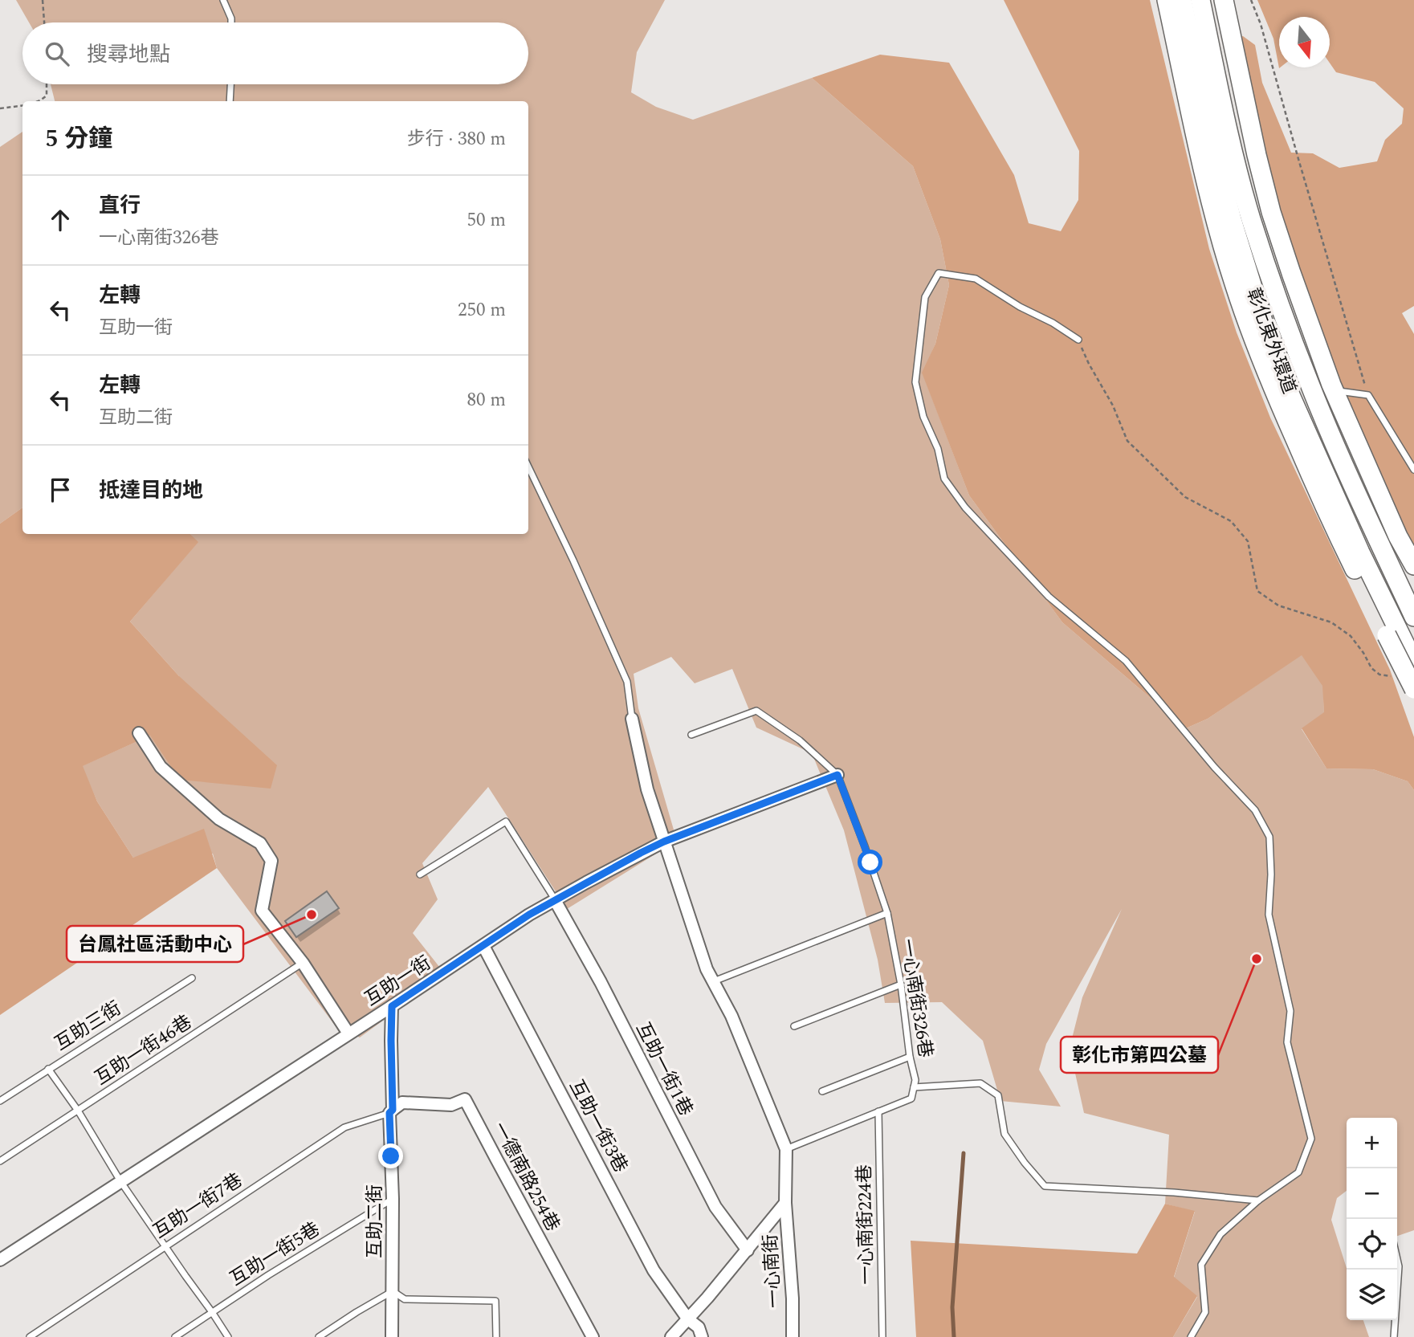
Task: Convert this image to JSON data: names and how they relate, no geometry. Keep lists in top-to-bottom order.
{
  "streets": {
    "main road": ["彰化東外環道"],
    "street": [
      "互助一街",
      "互助一街1巷",
      "互助一街3巷",
      "一德南路254巷",
      "互助二街",
      "一心南街"
    ],
    "lane": [
      "一心南街326巷",
      "互助三街",
      "互助一街46巷",
      "互助一街7巷",
      "一心南街224巷",
      "互助一街5巷"
    ]
  },
  "crossings": [
    ["互助一街", "一心南街326巷"],
    ["互助一街", "互助一街1巷"],
    ["互助一街", "互助一街3巷"],
    ["互助一街", "互助二街"],
    ["一德南路254巷", "互助一街7巷"],
    ["一德南路254巷", "互助二街"],
    ["互助一街7巷", "互助二街"],
    ["互助二街", "互助一街5巷"]
  ],
  "places": ["台鳳社區活動中心", "彰化市第四公墓"],
  "north": "bottom",
  "page": {
    "search": "搜尋地點",
    "heading": ["5 分鐘", "步行 · 380 m"],
    "list": [
      ["直行", "一心南街326巷", "50 m"],
      ["左轉", "互助一街", "250 m"],
      ["左轉", "互助二街", "80 m"],
      "抵達目的地"
    ],
    "map_buttons": ["+", "−"]
  }
}
